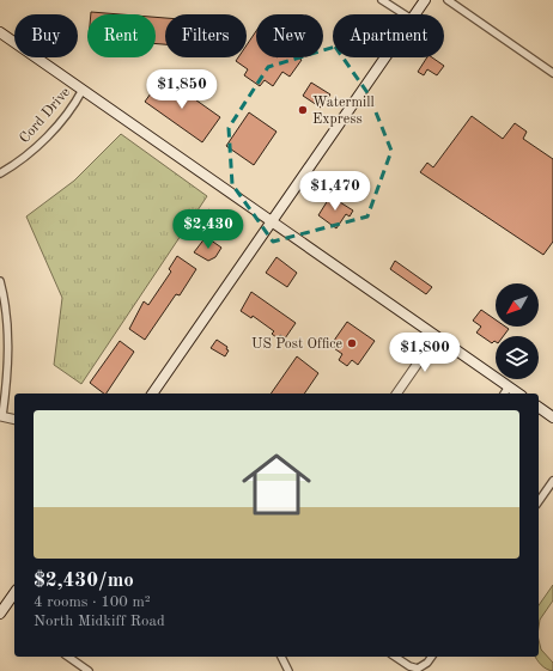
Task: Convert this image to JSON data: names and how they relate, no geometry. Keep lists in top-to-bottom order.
{
  "streets": {
    "street": ["Cord Drive"]
  },
  "places": ["Watermill Express", "US Post Office"],
  "north": "bottom left",
  "page": {
    "chip": [
      "Buy",
      "Rent",
      "Filters",
      "New",
      "Apartment"
    ],
    "price": [
      "$1,850",
      "$1,470",
      "$2,430",
      "$1,800"
    ],
    "list": [
      {
        "name": "$2,430/mo",
        "note": "4 rooms · 100 m² · North Midkiff Road"
      }
    ]
  }
}
